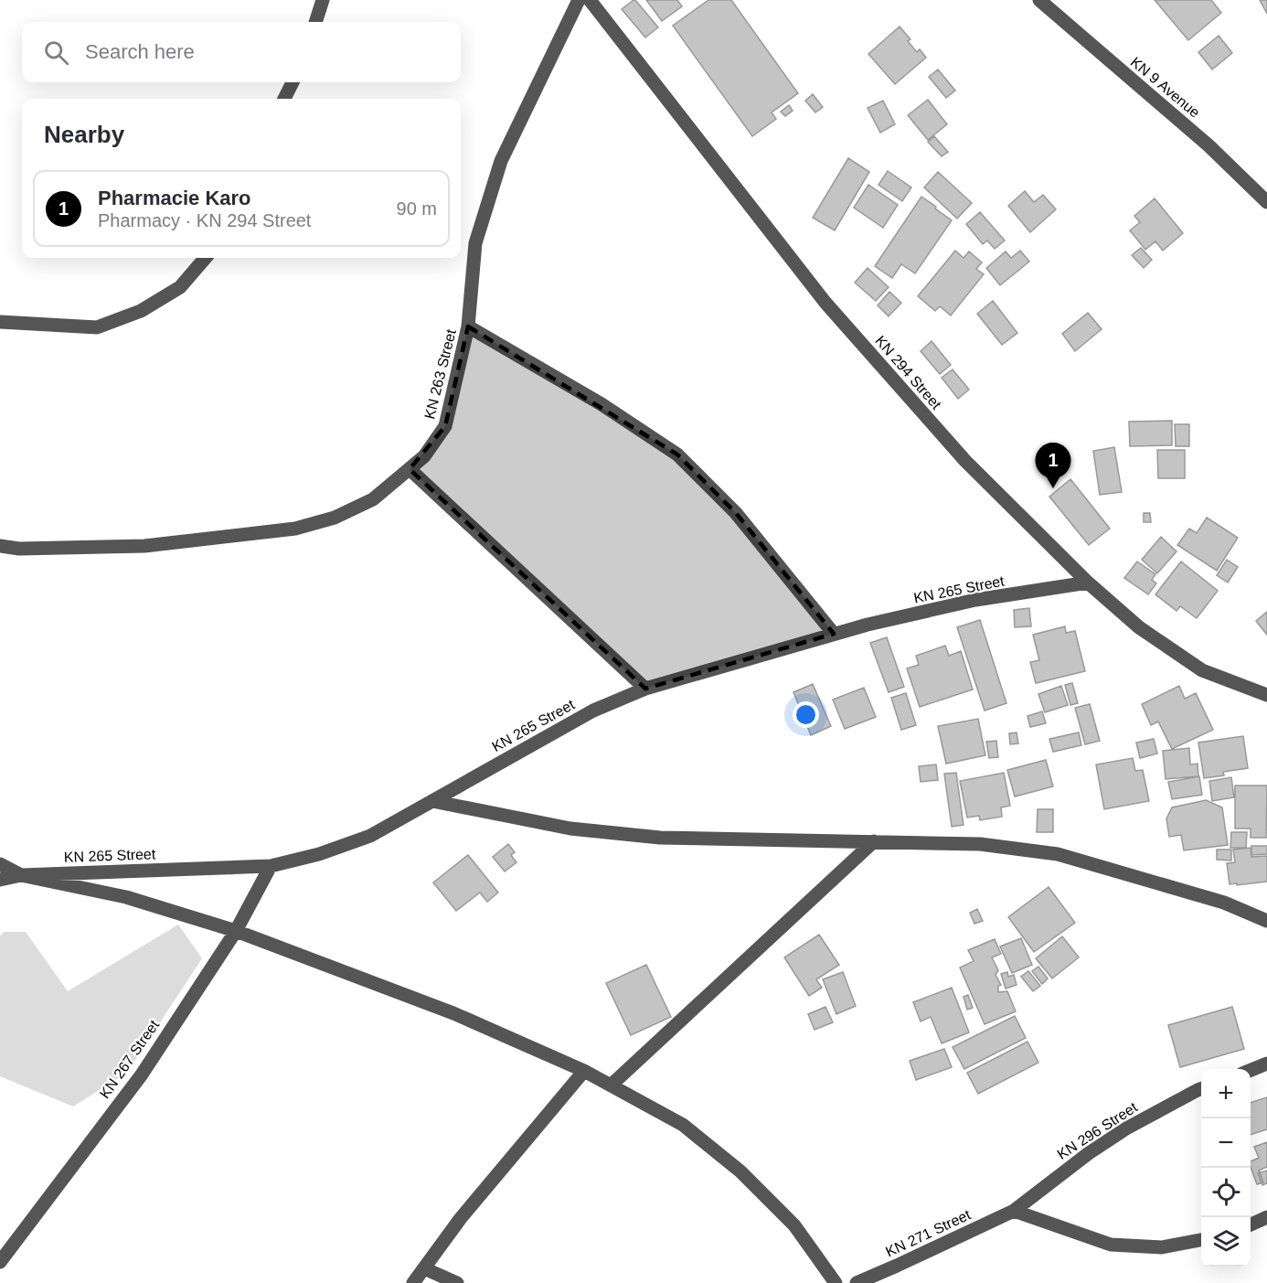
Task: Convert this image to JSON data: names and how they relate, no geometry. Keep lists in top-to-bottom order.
{
  "streets": {
    "street": [
      "KN 9 Avenue",
      "KN 294 Street",
      "KN 263 Street",
      "KN 265 Street",
      "KN 267 Street",
      "KN 296 Street",
      "KN 271 Street"
    ]
  },
  "crossings": [
    ["KN 294 Street", "KN 265 Street"],
    ["KN 265 Street", "KN 267 Street"],
    ["KN 296 Street", "KN 271 Street"]
  ],
  "page": {
    "search": "Search here",
    "heading": "Nearby",
    "list": [
      {
        "mark": "1",
        "name": "Pharmacie Karo",
        "note": "Pharmacy · KN 294 Street",
        "value": "90 m"
      }
    ],
    "pins": "1",
    "map_buttons": ["+", "−"]
  }
}
